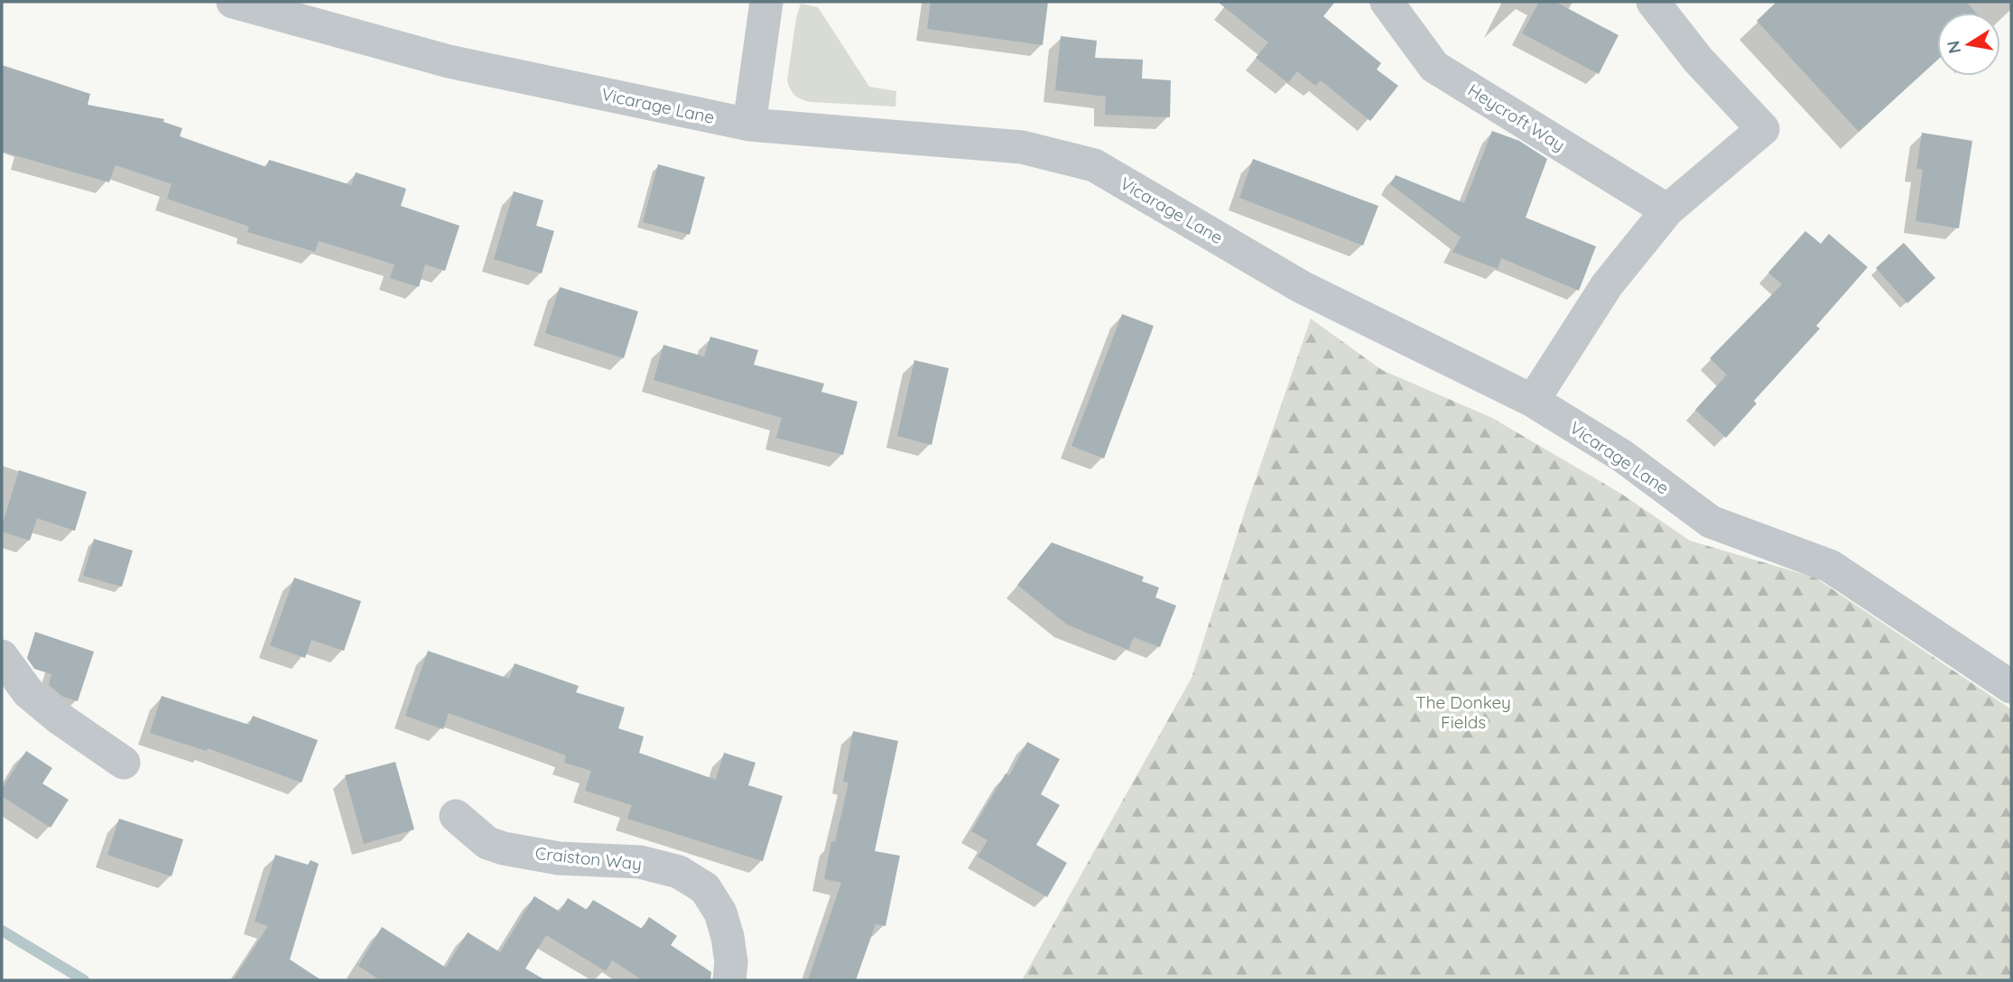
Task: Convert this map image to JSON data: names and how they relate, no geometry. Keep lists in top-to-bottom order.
{
  "streets": {
    "street": ["Vicarage Lane", "Heycroft Way", "Craiston Way"]
  },
  "parks": ["The Donkey Fields"],
  "north": "left"
}
